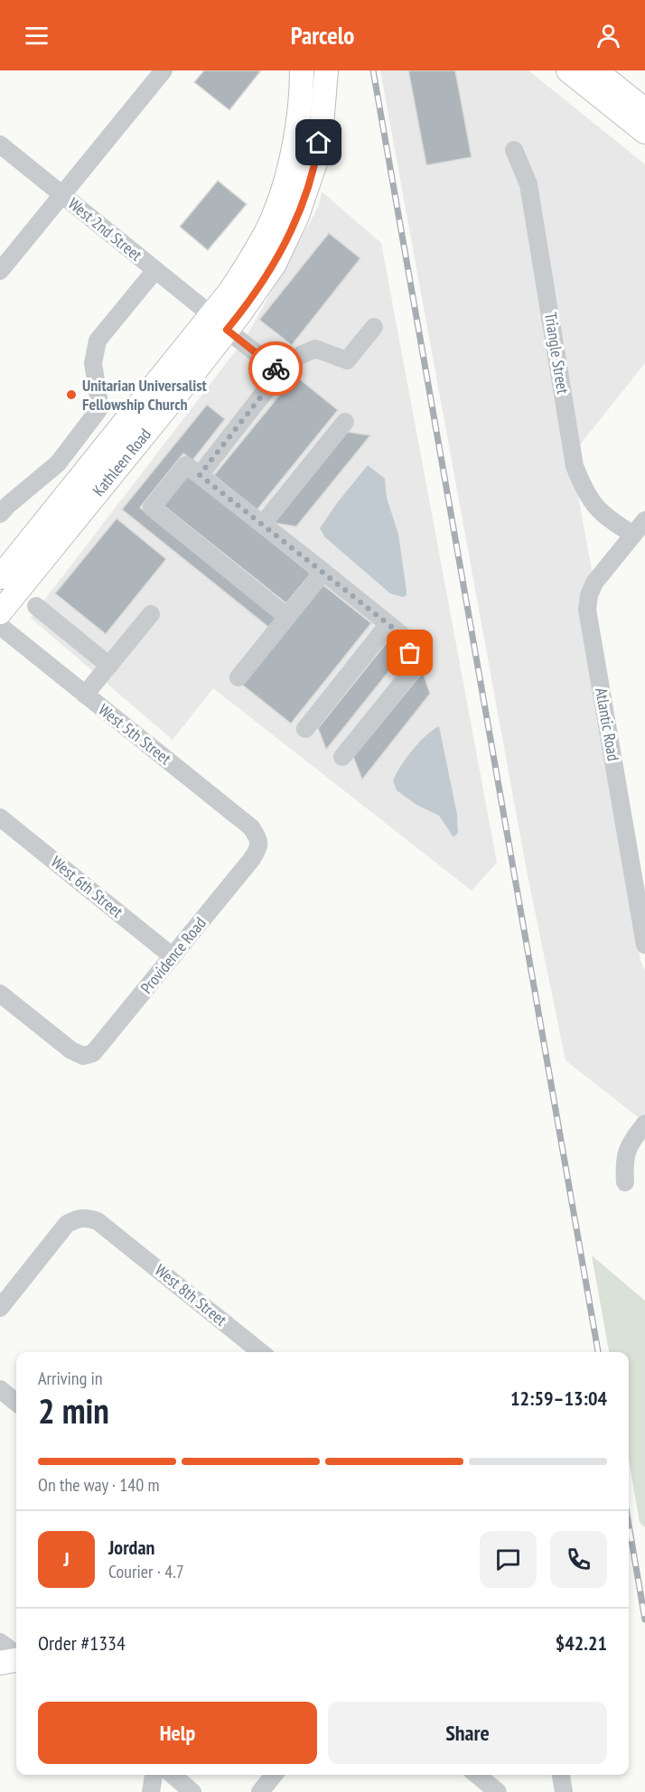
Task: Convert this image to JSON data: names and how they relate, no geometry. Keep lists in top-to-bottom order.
{
  "streets": {
    "main road": ["Kathleen Road"],
    "street": [
      "West 2nd Street",
      "Triangle Street",
      "Atlantic Road",
      "West 5th Street",
      "West 6th Street",
      "Providence Road",
      "West 8th Street"
    ]
  },
  "crossings": [
    ["West 2nd Street", "Kathleen Road"],
    ["Triangle Street", "Atlantic Road"],
    ["West 5th Street", "Providence Road"],
    ["West 6th Street", "Providence Road"]
  ],
  "places": ["Unitarian Universalist Fellowship Church"],
  "page": {
    "header": "Parcelo",
    "heading": ["2 min", "Arriving in", "12:59–13:04"],
    "panel": [
      "Jordan",
      "Courier · 4.7",
      "Order #1334",
      "$42.21"
    ],
    "bar": "On the way · 140 m",
    "round": "J",
    "buttons": ["Help", "Share"]
  }
}
